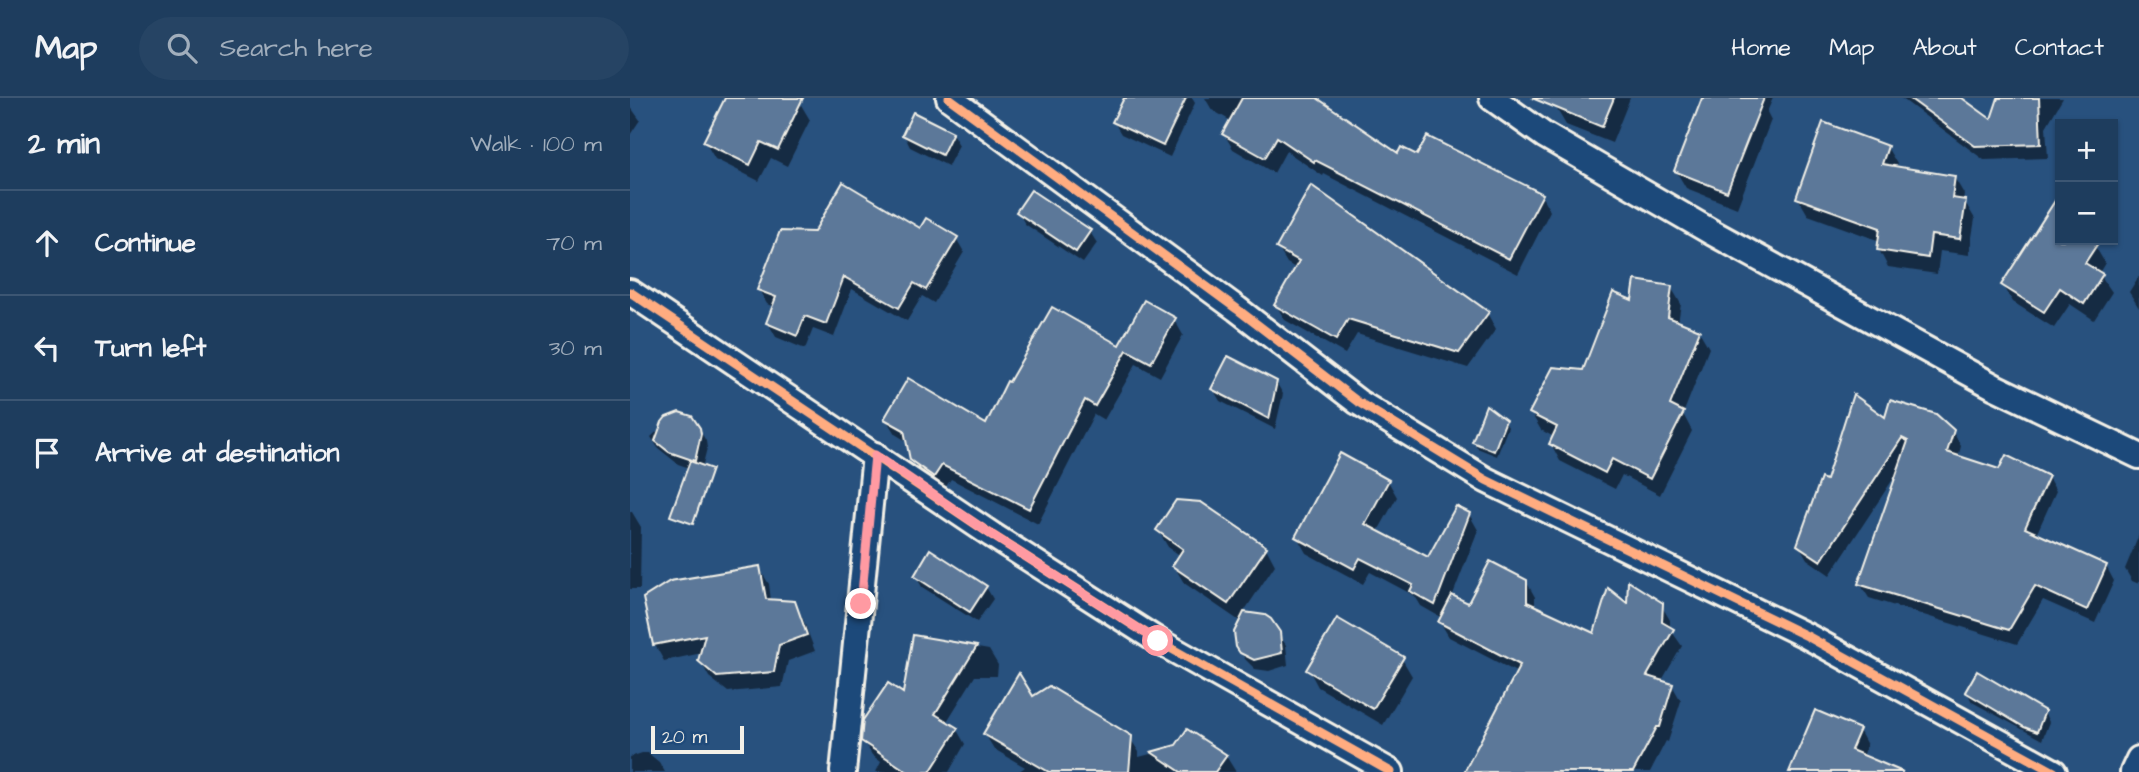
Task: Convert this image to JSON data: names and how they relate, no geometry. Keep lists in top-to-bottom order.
{
  "scale_bar": "20 m",
  "page": {
    "header": "Map",
    "search": "Search here",
    "nav": [
      "Home",
      "Map",
      "About",
      "Contact"
    ],
    "heading": ["2 min", "Walk · 100 m"],
    "map_buttons": ["+", "−"],
    "list": [
      ["Continue", "70 m"],
      ["Turn left", "30 m"],
      "Arrive at destination"
    ],
    "scale": "20 m"
  }
}
